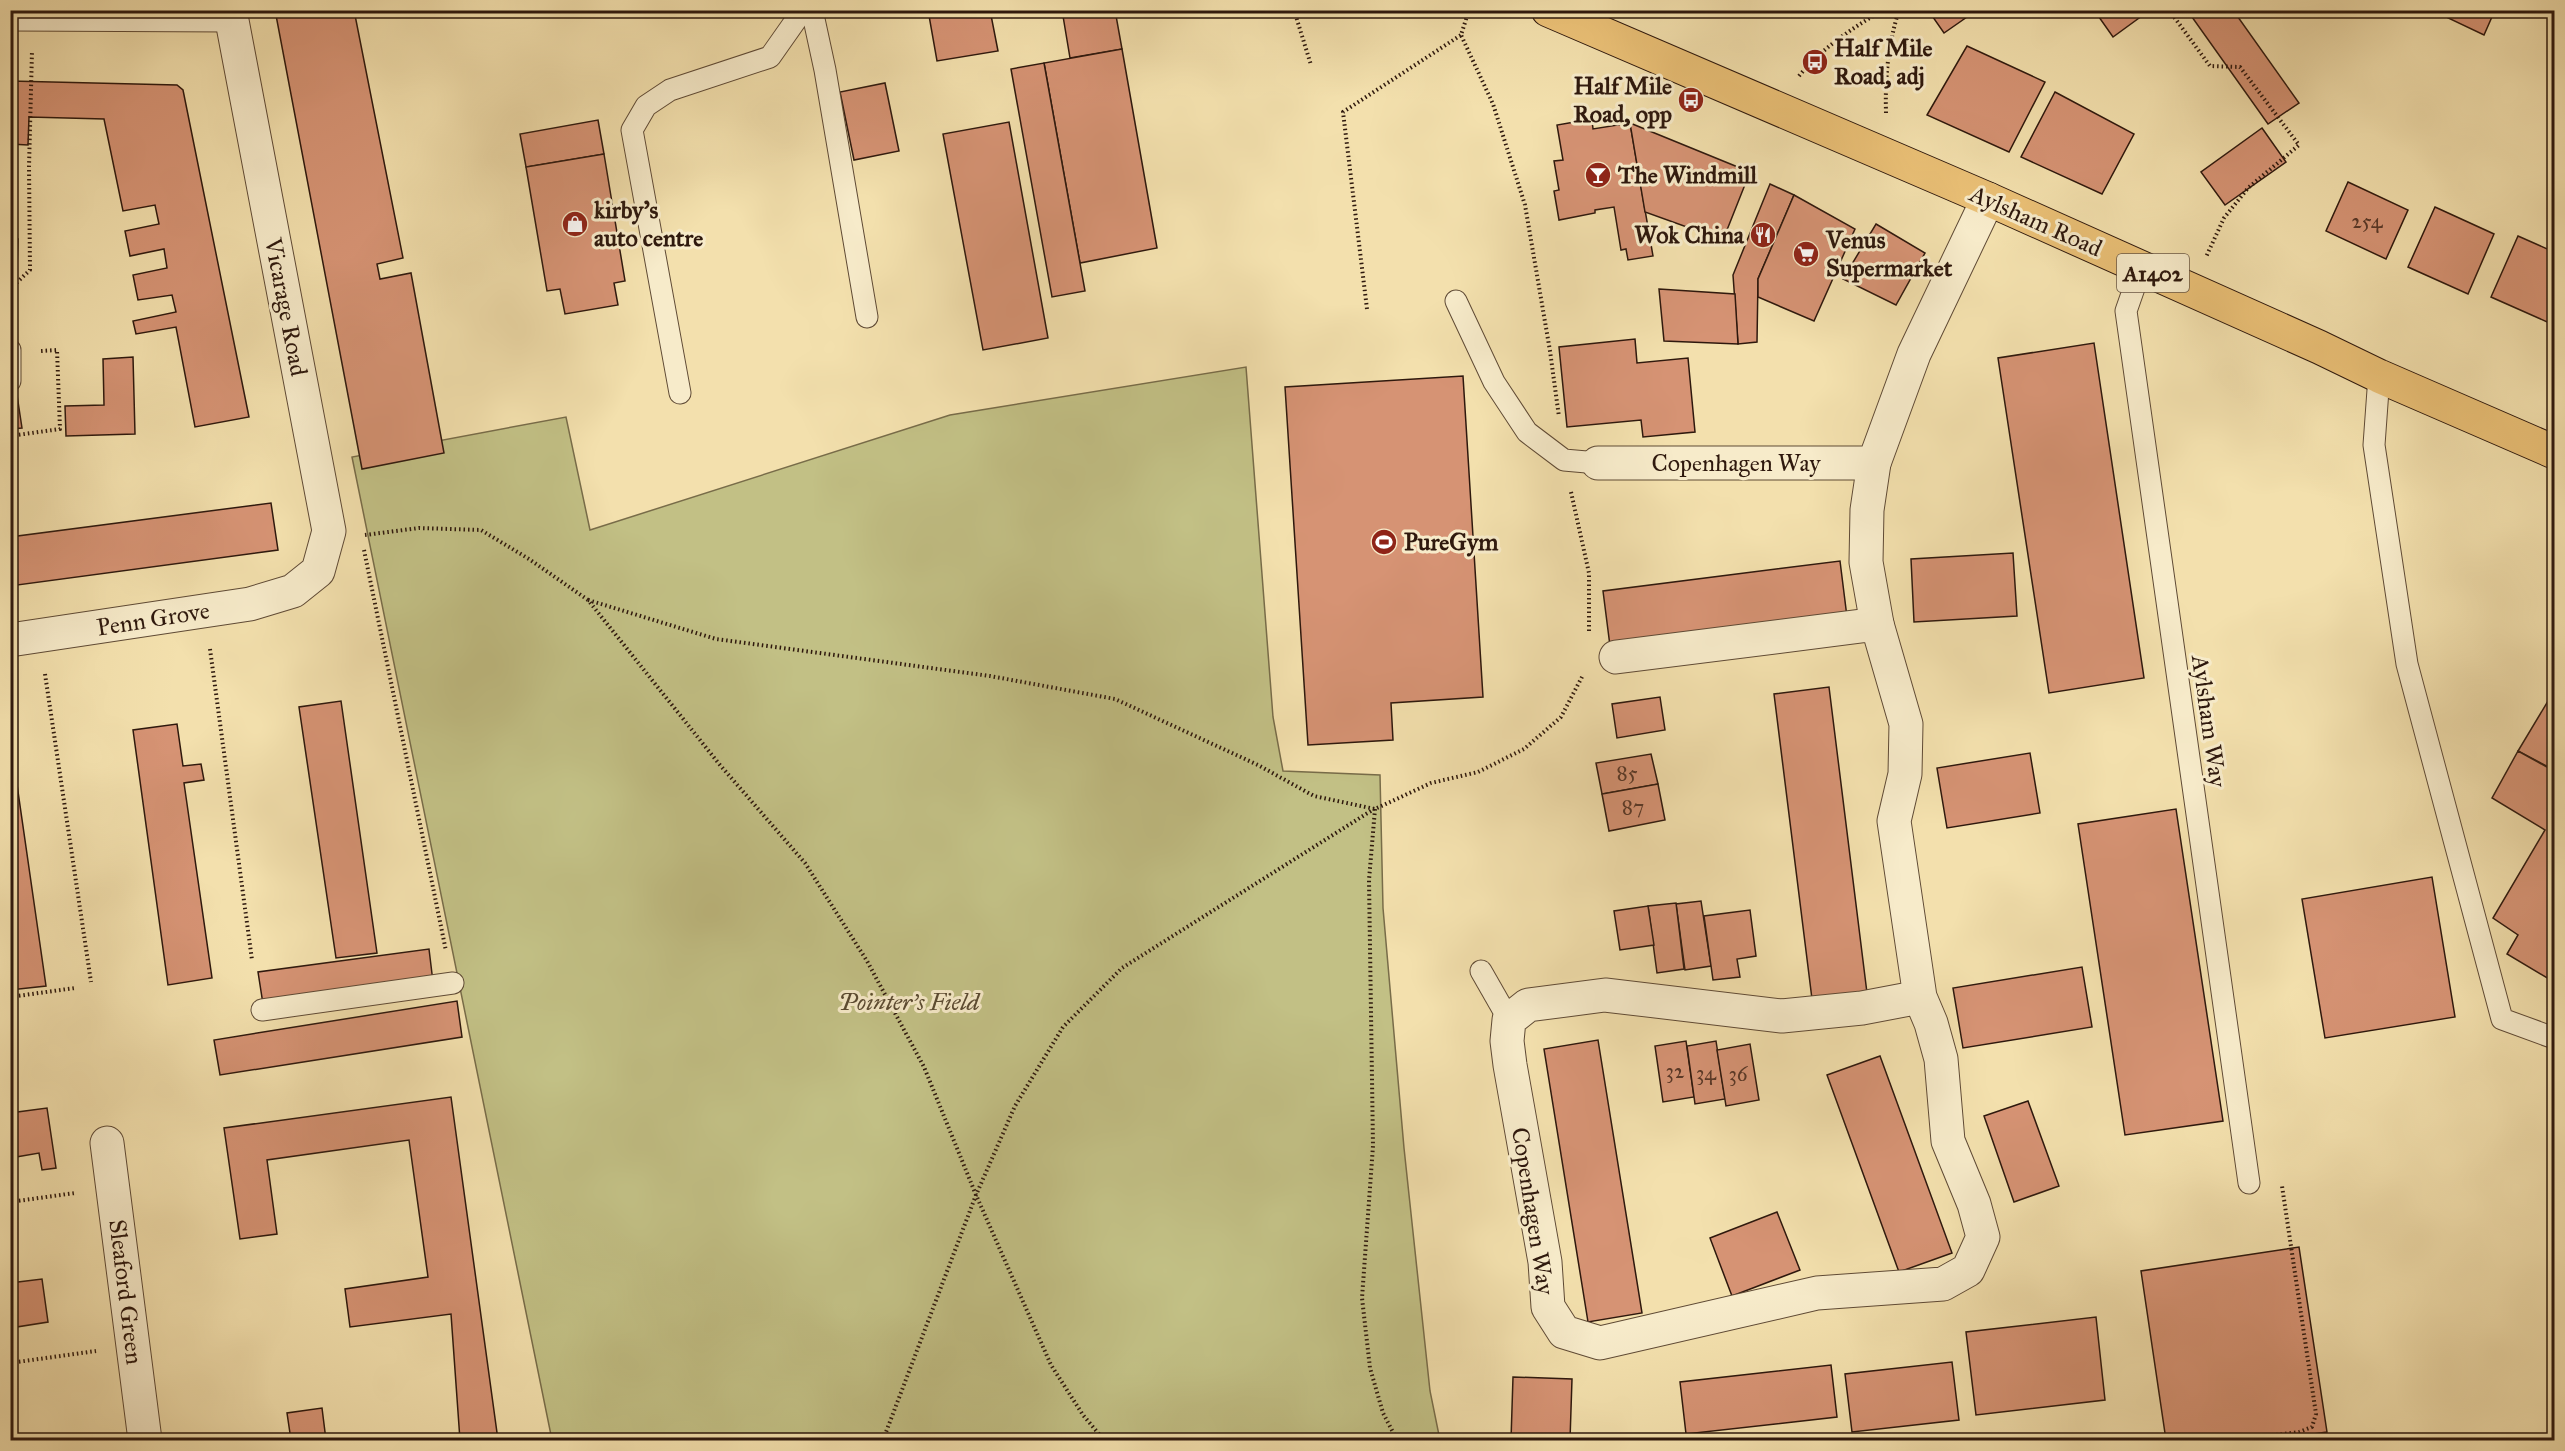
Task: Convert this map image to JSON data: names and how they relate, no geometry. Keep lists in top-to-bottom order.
{
  "streets": {
    "main road": ["Aylsham Road", "A1402"],
    "street": [
      "Vicarage Road",
      "Copenhagen Way",
      "Penn Grove",
      "Sleaford Green"
    ],
    "lane": ["Aylsham Way"]
  },
  "crossings": [
    ["Aylsham Road", "Copenhagen Way"],
    ["Aylsham Road", "Aylsham Way"],
    ["Vicarage Road", "Penn Grove"]
  ],
  "parks": ["Pointer's Field"],
  "places": {
    "bus stop": ["Half Mile Road, adj", "Half Mile Road, opp"],
    "bar": ["The Windmill"],
    "shop": ["kirby's auto centre"],
    "restaurant": ["Wok China"],
    "supermarket": ["Venus Supermarket"],
    "sports": ["PureGym"]
  },
  "house_numbers": [
    "254",
    "85",
    "87",
    "32",
    "34",
    "36"
  ]
}
